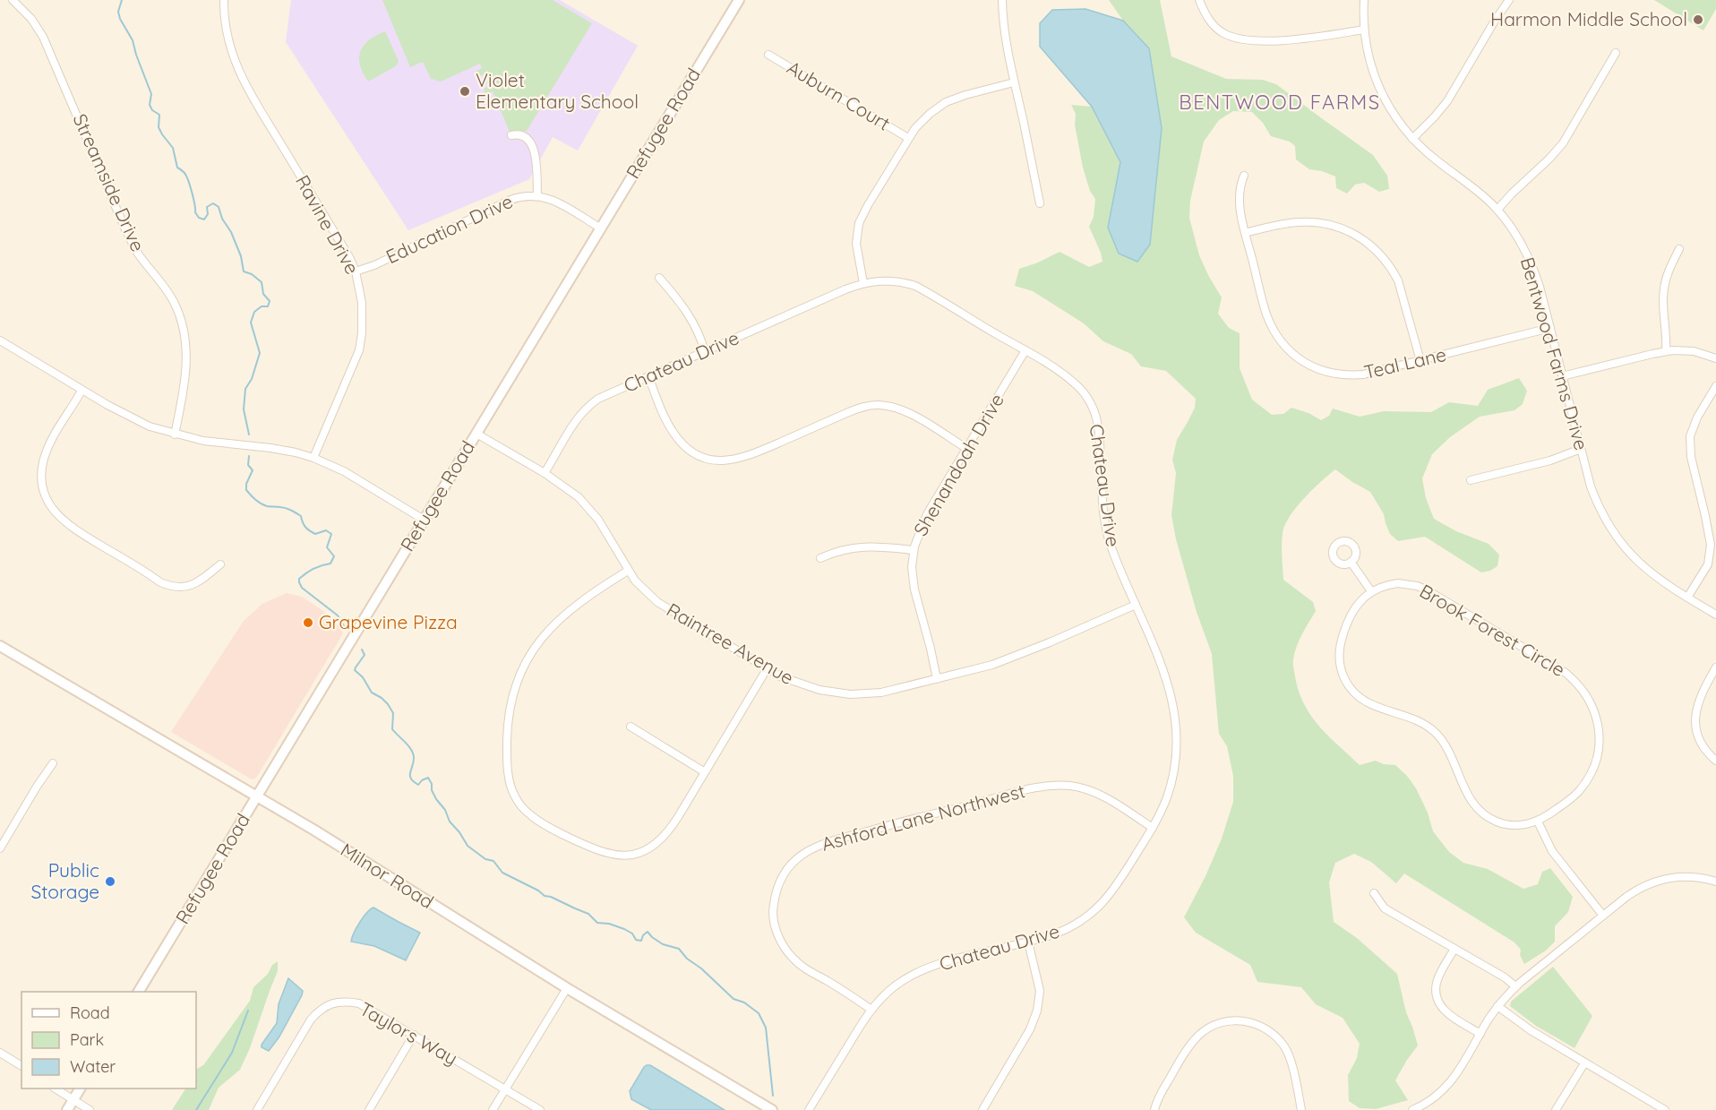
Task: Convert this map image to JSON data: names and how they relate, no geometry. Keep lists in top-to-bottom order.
{
  "streets": {
    "main road": ["Refugee Road", "Milnor Road"],
    "street": [
      "Auburn Court",
      "Streamside Drive",
      "Ravine Drive",
      "Education Drive",
      "Bentwood Farms Drive",
      "Chateau Drive",
      "Teal Lane",
      "Shenandoah Drive",
      "Brook Forest Circle",
      "Raintree Avenue",
      "Ashford Lane Northwest",
      "Taylors Way"
    ]
  },
  "crossings": [
    ["Refugee Road", "Education Drive"],
    ["Refugee Road", "Raintree Avenue"],
    ["Refugee Road", "Milnor Road"],
    ["Ravine Drive", "Education Drive"],
    ["Bentwood Farms Drive", "Teal Lane"],
    ["Chateau Drive", "Shenandoah Drive"],
    ["Chateau Drive", "Raintree Avenue"],
    ["Chateau Drive", "Ashford Lane Northwest"],
    ["Shenandoah Drive", "Raintree Avenue"]
  ],
  "districts": ["BENTWOOD FARMS"],
  "places": [
    "Harmon Middle School",
    "Violet Elementary School",
    "Grapevine Pizza",
    "Public Storage"
  ],
  "legend": ["Road", "Park", "Water"]
}
